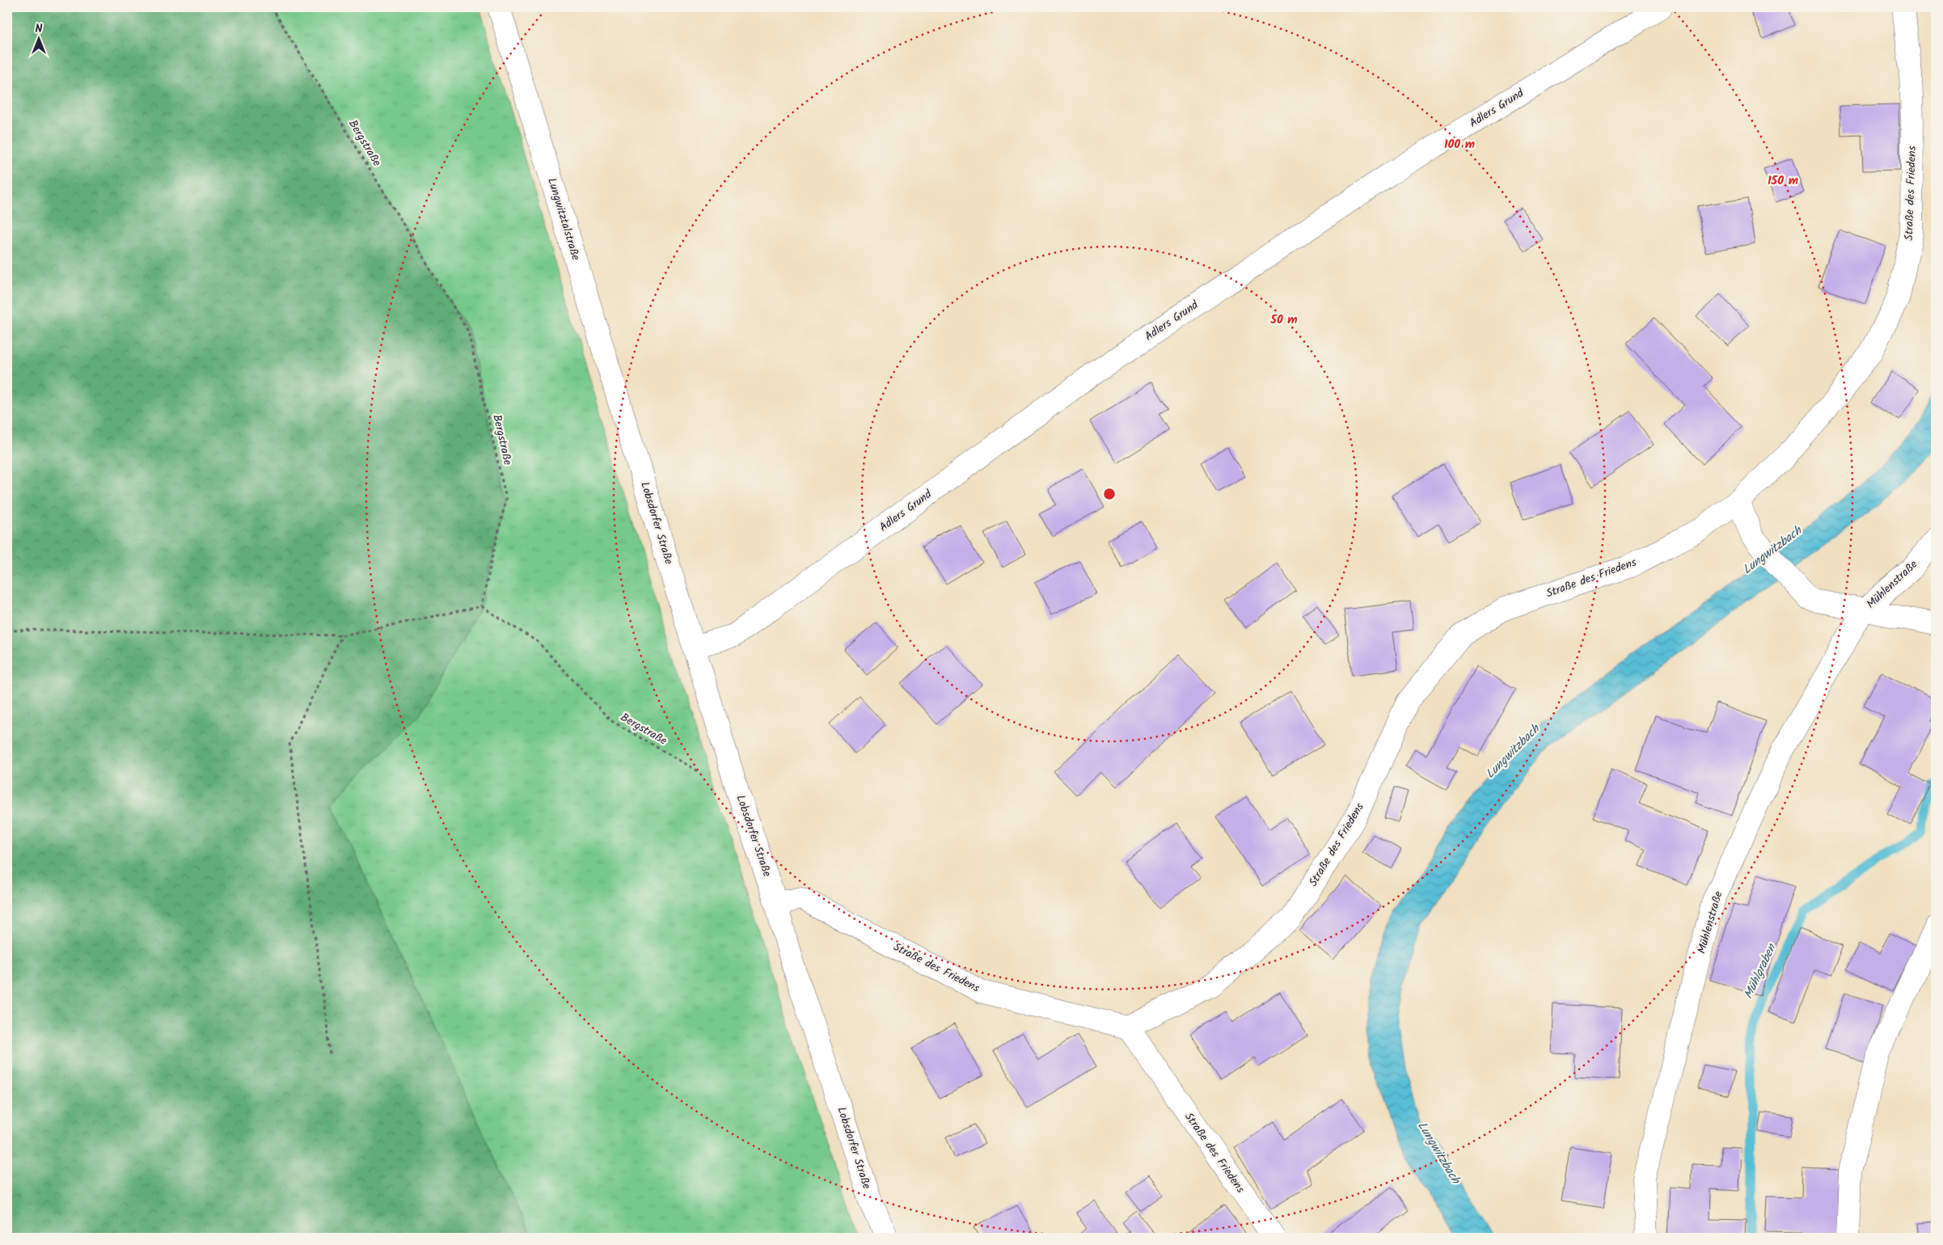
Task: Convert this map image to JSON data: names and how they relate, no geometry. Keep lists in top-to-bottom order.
{
  "streets": {
    "street": [
      "Adlers Grund",
      "Straße des Friedens",
      "Lungwitztalstraße",
      "Lobsdorfer Straße",
      "Mühlenstraße"
    ],
    "path": ["Bergstraße"]
  },
  "crossings": [
    ["Adlers Grund", "Lobsdorfer Straße"],
    ["Bergstraße", "Lobsdorfer Straße"],
    ["Straße des Friedens", "Lobsdorfer Straße"],
    ["Straße des Friedens", "Mühlenstraße"],
    ["Lungwitztalstraße", "Lobsdorfer Straße"]
  ],
  "water": ["Lungwitzbach", "Mühlgraben"],
  "north": "top",
  "rings": ["100 m", "150 m", "50 m"]
}
